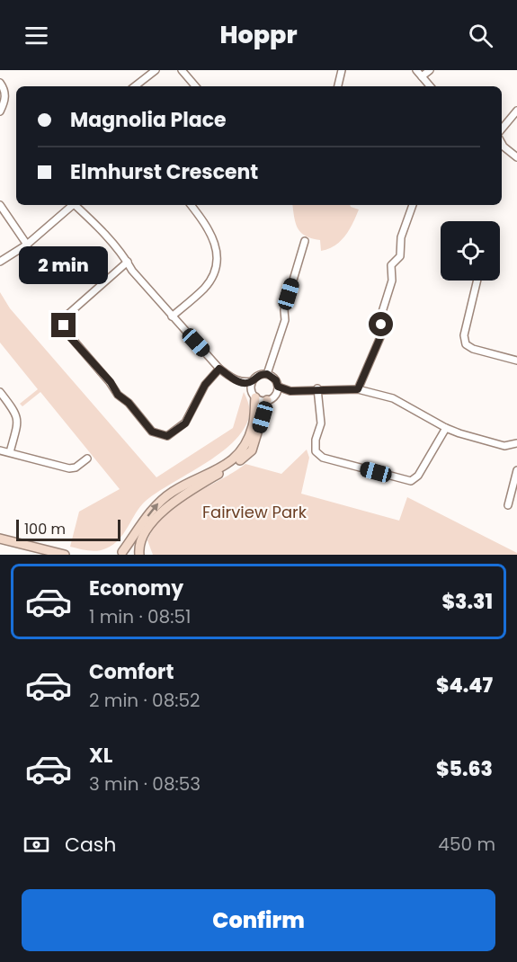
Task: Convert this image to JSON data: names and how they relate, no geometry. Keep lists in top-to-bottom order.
{
  "parks": ["Fairview Park"],
  "scale_bar": "100 m",
  "page": {
    "header": "Hoppr",
    "banner": ["Magnolia Place", "Elmhurst Crescent"],
    "bubble": "2 min",
    "scale": "100 m",
    "list": [
      {
        "name": "Economy",
        "note": "1 min · 08:51",
        "value": "$3.31"
      },
      {
        "name": "Comfort",
        "note": "2 min · 08:52",
        "value": "$4.47"
      },
      {
        "name": "XL",
        "note": "3 min · 08:53",
        "value": "$5.63"
      }
    ],
    "pay": ["Cash", "450 m"],
    "buttons": "Confirm"
  }
}
